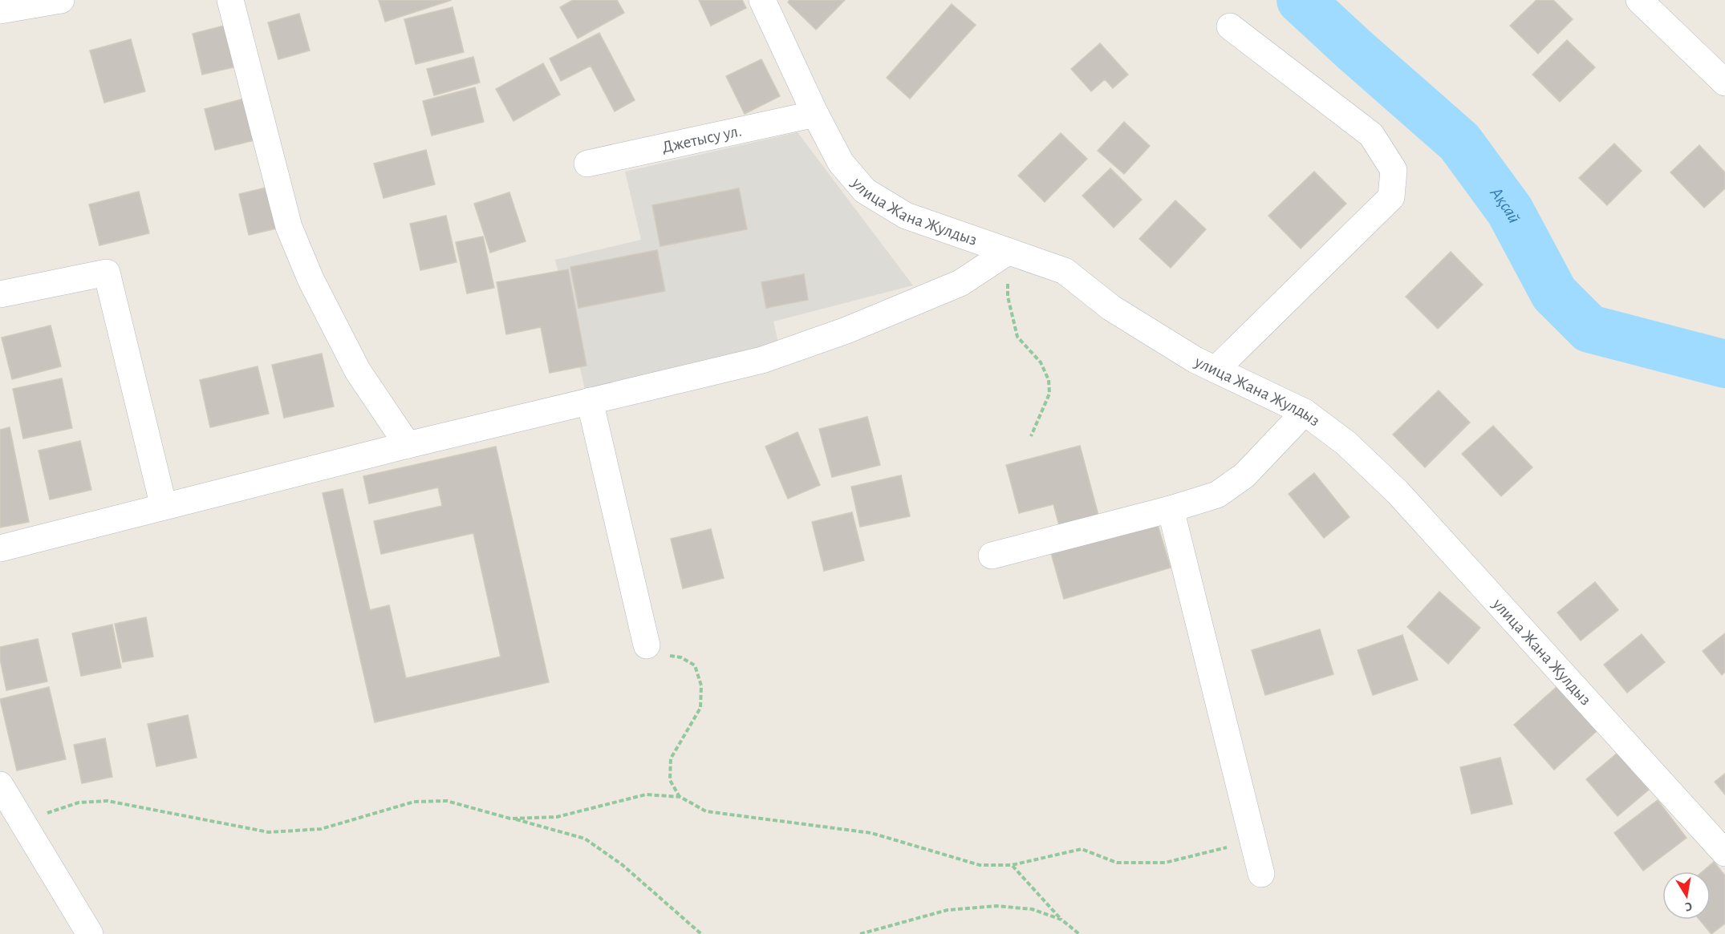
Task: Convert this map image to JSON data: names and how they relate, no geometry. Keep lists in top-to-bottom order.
{
  "streets": {
    "street": ["Джетысу ул.", "улица Жана Жулдыз"]
  },
  "crossings": [
    ["Джетысу ул.", "улица Жана Жулдыз"]
  ],
  "water": ["Ақсай"],
  "north": "bottom"
}
